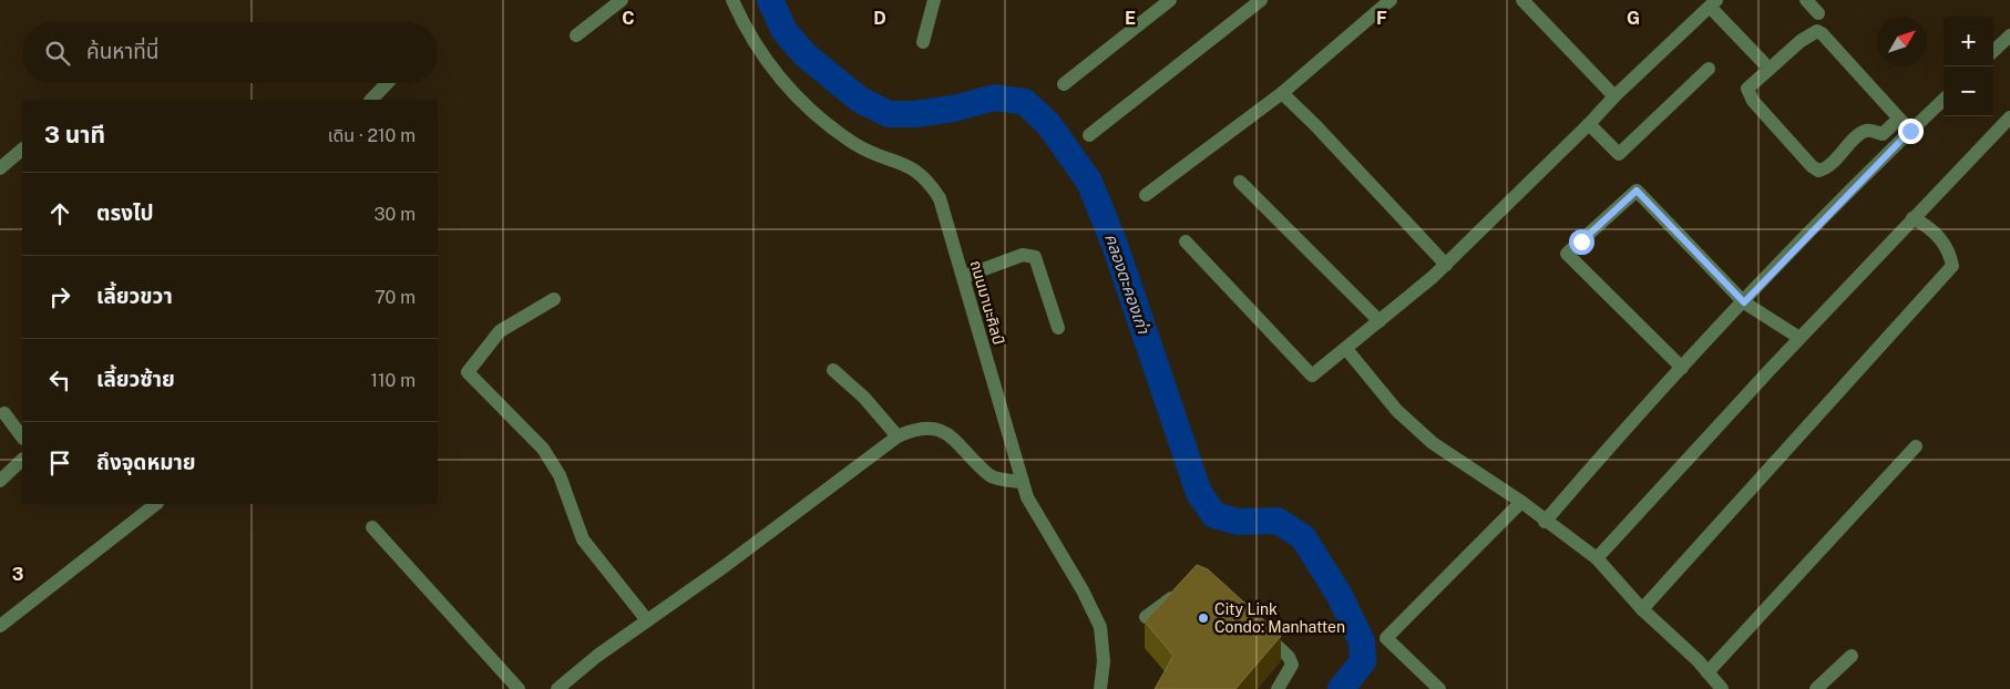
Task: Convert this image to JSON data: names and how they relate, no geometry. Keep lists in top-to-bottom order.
{
  "streets": {
    "street": ["ถนนมานะศิลป์"]
  },
  "water": ["คลองตะคองเก่า"],
  "places": ["City Link Condo: Manhatten"],
  "north": "top right",
  "page": {
    "map_buttons": ["+", "−"],
    "search": "ค้นหาที่นี่",
    "heading": ["3 นาที", "เดิน · 210 m"],
    "list": [
      ["ตรงไป", "30 m"],
      ["เลี้ยวขวา", "70 m"],
      ["เลี้ยวซ้าย", "110 m"],
      "ถึงจุดหมาย"
    ]
  },
  "grid": {
    "columns": [
      "C",
      "D",
      "E",
      "F",
      "G"
    ],
    "rows": ["3"]
  }
}
